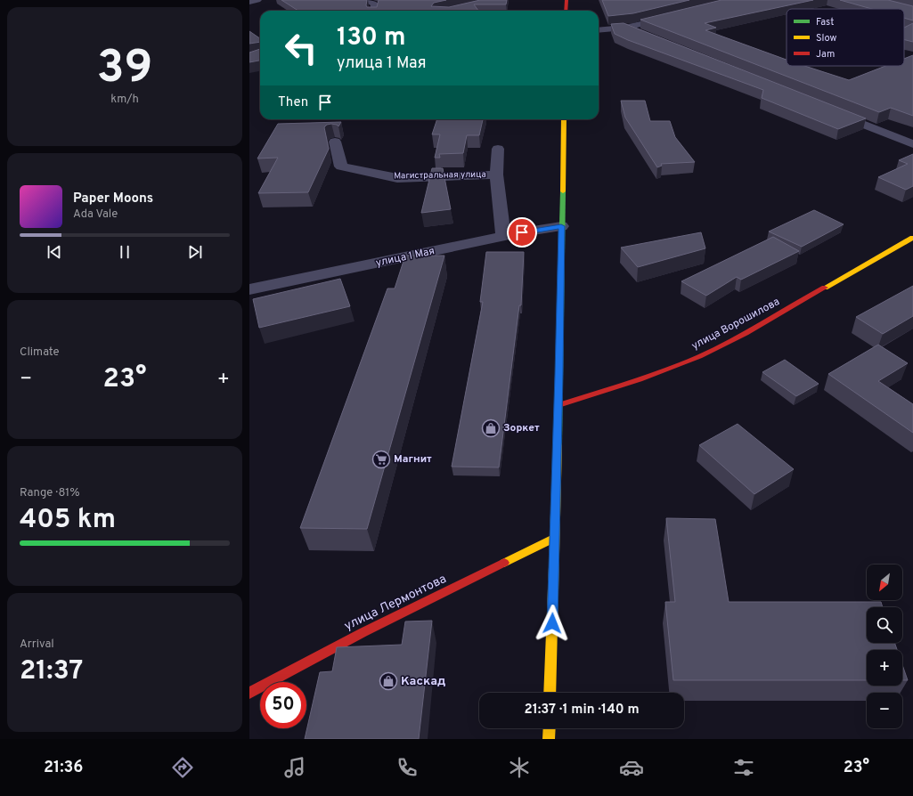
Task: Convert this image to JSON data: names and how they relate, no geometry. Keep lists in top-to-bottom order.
{
  "streets": {
    "main road": ["улица Ворошилова", "улица Лермонтова"],
    "street": ["Магистральная улица", "улица 1 Мая"]
  },
  "places": {
    "shop": ["Зоркет", "Каскад"],
    "supermarket": ["Магнит"]
  },
  "legend": ["Fast", "Slow", "Jam"],
  "north": "bottom left",
  "page": {
    "tile": [
      ["39", "km/h"],
      "Climate",
      ["Range · 81%", "405 km"],
      ["Arrival", "21:37"]
    ],
    "turn": ["130 m", "улица 1 Мая"],
    "then": "Then",
    "song": ["Paper Moons", "Ada Vale"],
    "heat": ["−", "23°", "+"],
    "map_buttons": ["+", "−"],
    "limit": "50",
    "trip": "21:37 · 1 min · 140 m",
    "tabs": ["21:36", "23°"]
  }
}
